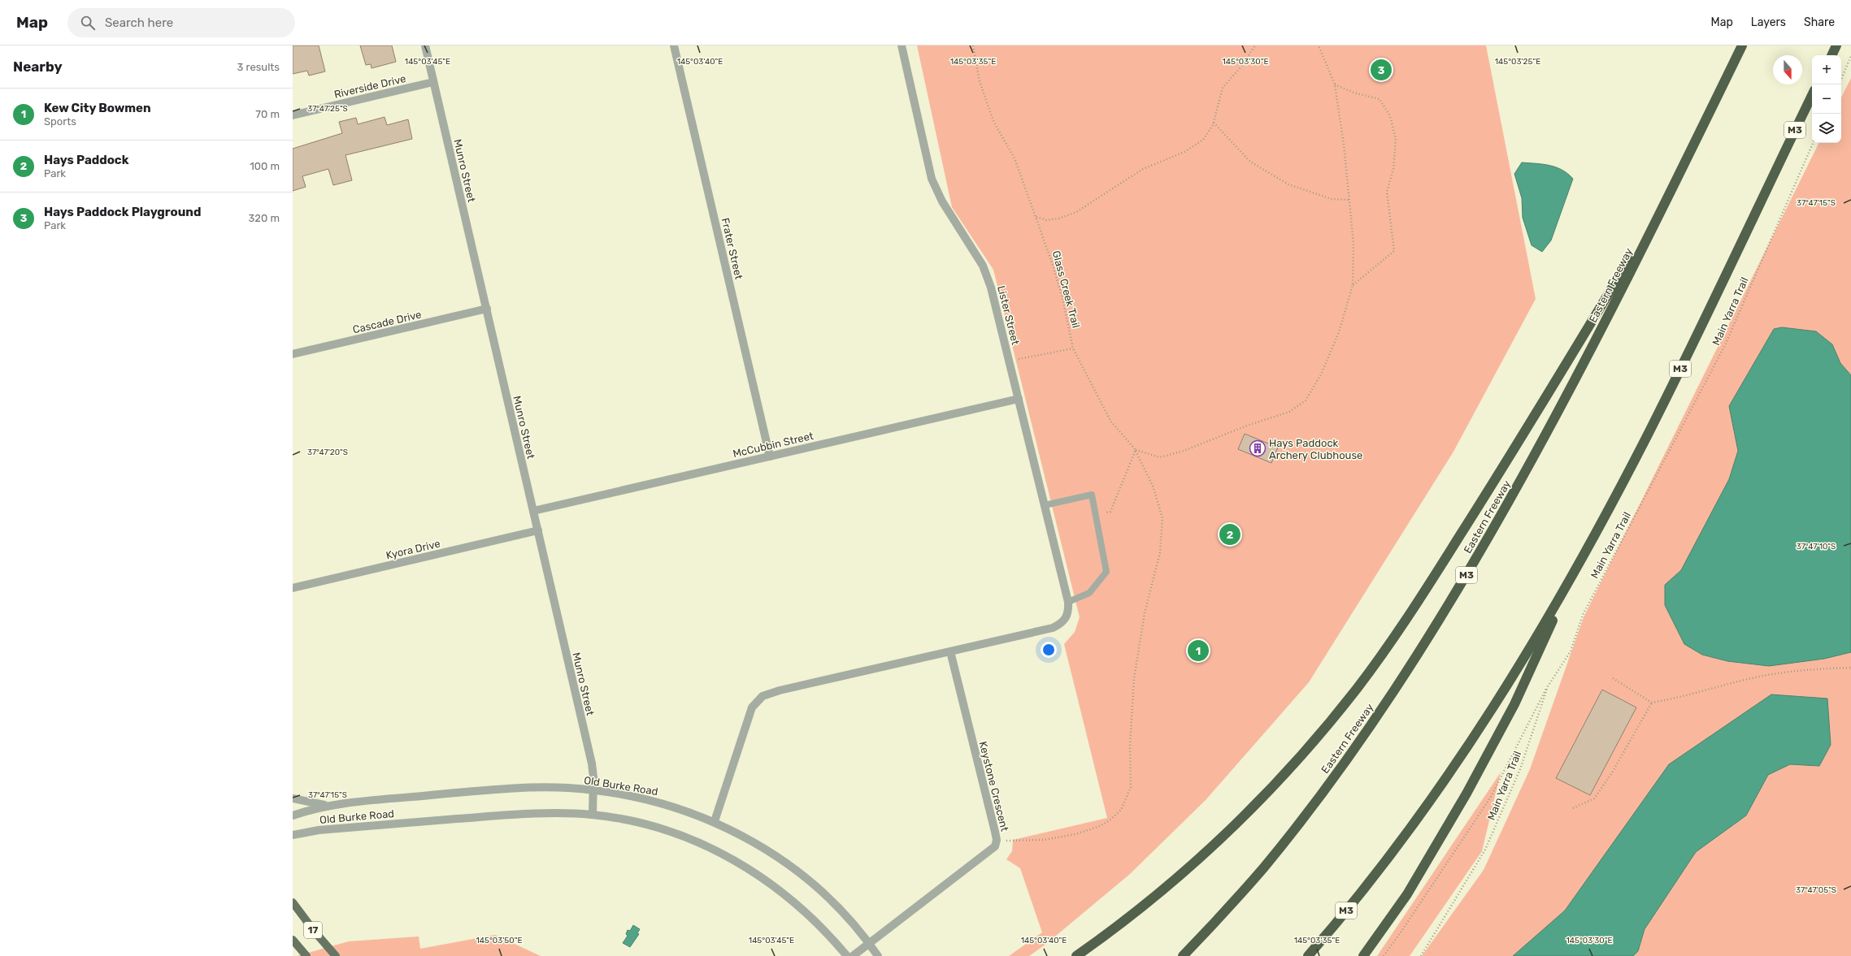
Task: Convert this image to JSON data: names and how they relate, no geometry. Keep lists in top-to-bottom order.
{
  "streets": {
    "highway": ["M3", "Eastern Freeway"],
    "main road": ["17"],
    "street": [
      "Riverside Drive",
      "Munro Street",
      "Frater Street",
      "Lister Street",
      "Cascade Drive",
      "McCubbin Street",
      "Kyora Drive",
      "Old Burke Road",
      "Keystone Crescent"
    ],
    "path": ["Glass Creek Trail", "Main Yarra Trail"]
  },
  "crossings": [
    ["Riverside Drive", "Munro Street"],
    ["Munro Street", "Cascade Drive"],
    ["Munro Street", "McCubbin Street"],
    ["Munro Street", "Kyora Drive"],
    ["Munro Street", "Old Burke Road"],
    ["Frater Street", "McCubbin Street"],
    ["Glass Creek Trail", "Keystone Crescent"],
    ["Lister Street", "McCubbin Street"],
    ["Old Burke Road", "Keystone Crescent"]
  ],
  "places": {
    "building": ["Hays Paddock Archery Clubhouse"]
  },
  "north": "bottom",
  "page": {
    "header": "Map",
    "search": "Search here",
    "nav": ["Map", "Layers", "Share"],
    "heading": ["Nearby", "3 results"],
    "map_buttons": ["+", "−"],
    "pins": ["3", "2", "1"],
    "list": [
      {
        "mark": "1",
        "name": "Kew City Bowmen",
        "note": "Sports",
        "value": "70 m"
      },
      {
        "mark": "2",
        "name": "Hays Paddock",
        "note": "Park",
        "value": "100 m"
      },
      {
        "mark": "3",
        "name": "Hays Paddock Playground",
        "note": "Park",
        "value": "320 m"
      }
    ]
  },
  "coordinates": [
    "145°03'45\"E",
    "145°03'40\"E",
    "145°03'35\"E",
    "145°03'30\"E",
    "145°03'25\"E",
    "37°47'25\"S",
    "37°47'15\"S",
    "37°47'20\"S",
    "37°47'10\"S",
    "37°47'05\"S",
    "145°03'50\"E"
  ]
}
